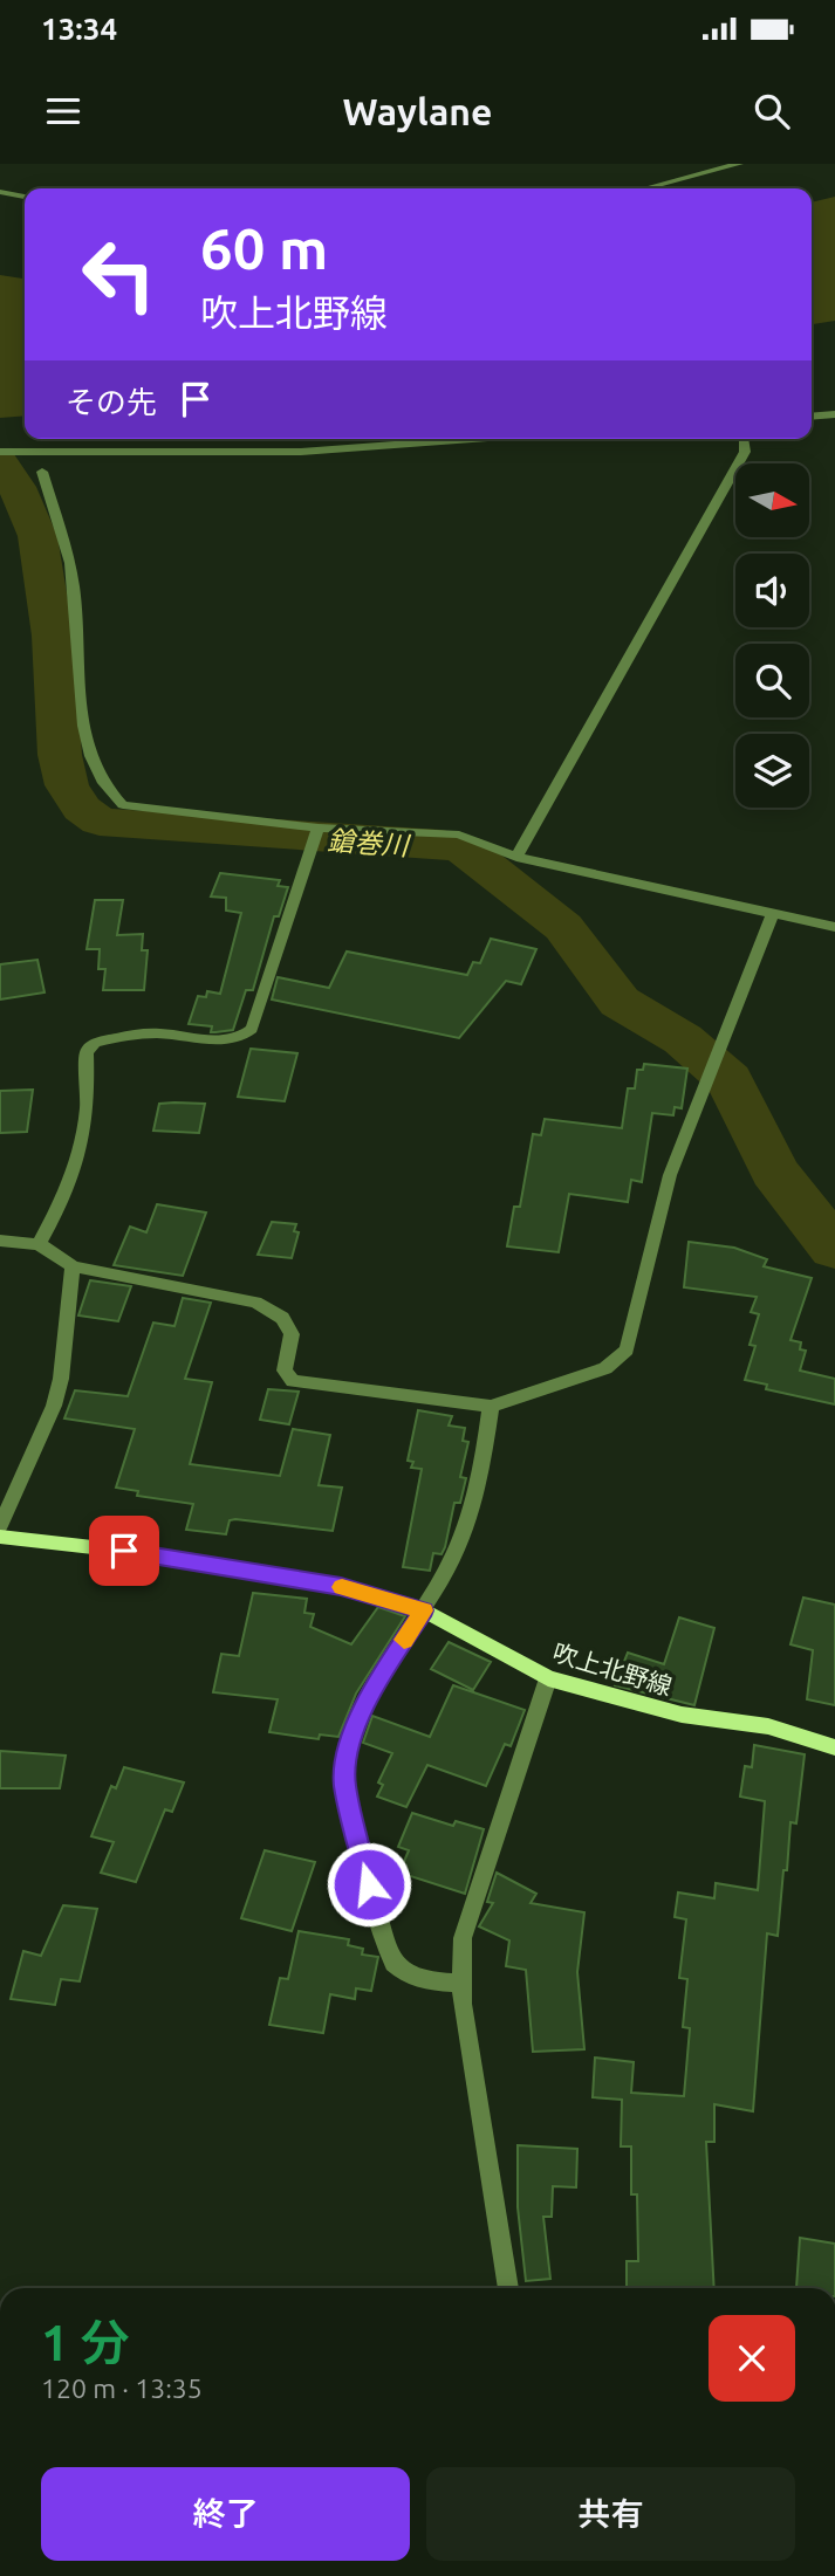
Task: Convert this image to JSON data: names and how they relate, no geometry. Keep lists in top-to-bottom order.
{
  "streets": {
    "main road": ["吹上北野線"]
  },
  "water": ["鎗巻川"],
  "north": "right",
  "page": {
    "status": "13:34",
    "header": "Waylane",
    "turn": ["60 m", "吹上北野線"],
    "then": "その先",
    "heading": ["1 分", "120 m · 13:35"],
    "buttons": ["終了", "共有"]
  }
}
